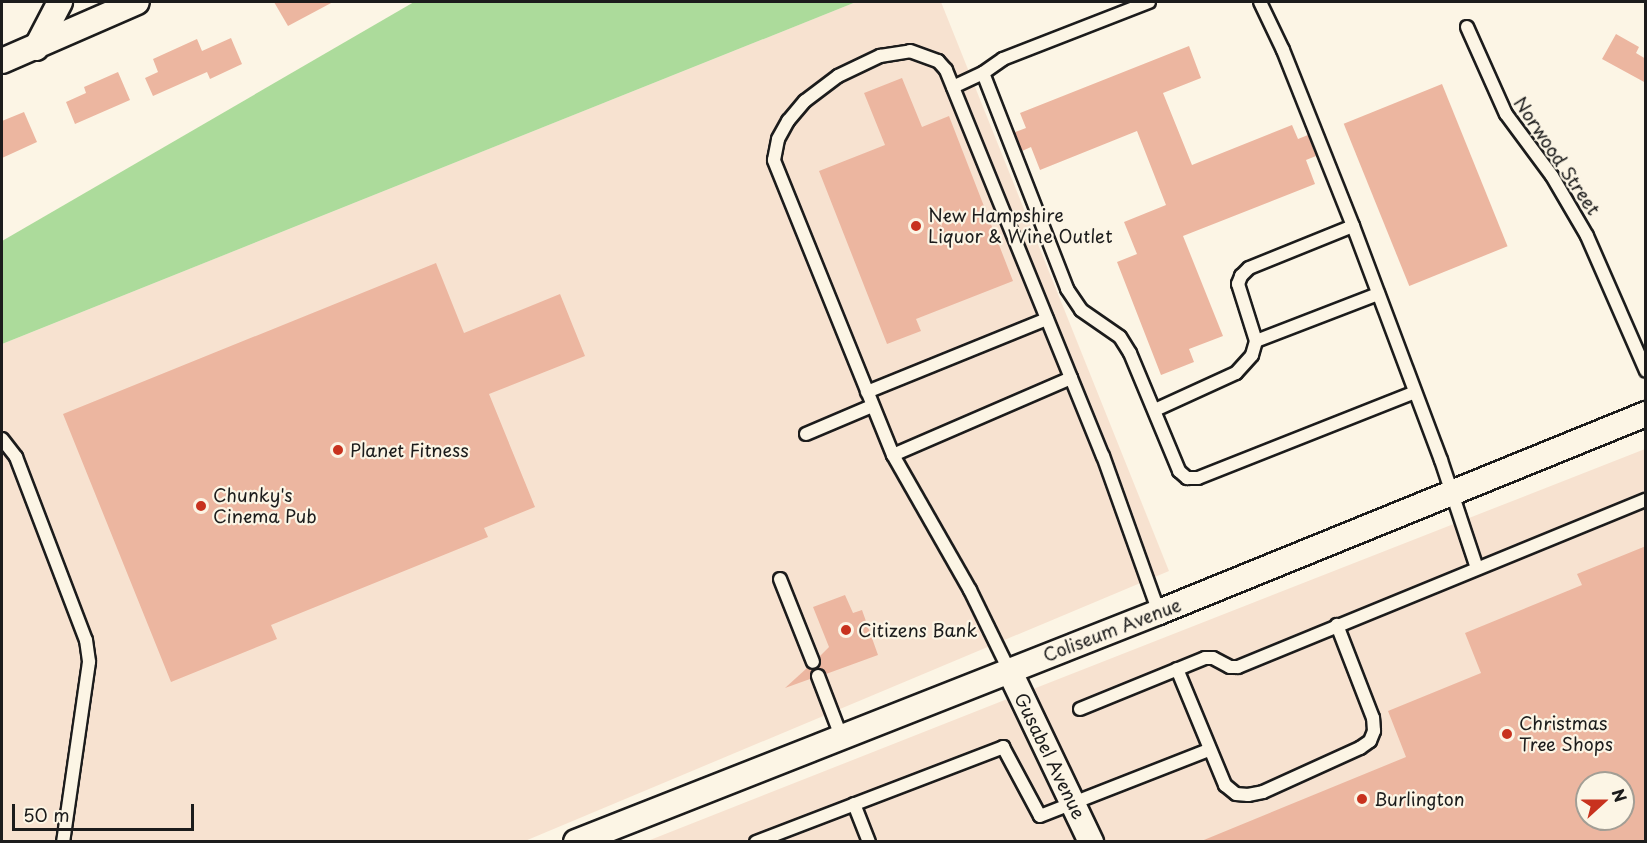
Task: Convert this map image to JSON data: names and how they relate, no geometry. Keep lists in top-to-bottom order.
{
  "streets": {
    "street": ["Coliseum Avenue", "Gusabel Avenue"],
    "lane": ["Norwood Street"]
  },
  "crossings": [
    ["Coliseum Avenue", "Gusabel Avenue"]
  ],
  "places": [
    "New Hampshire Liquor & Wine Outlet",
    "Planet Fitness",
    "Chunky's Cinema Pub",
    "Citizens Bank",
    "Christmas Tree Shops",
    "Burlington"
  ],
  "scale_bar": "50 m",
  "north": "right"
}
